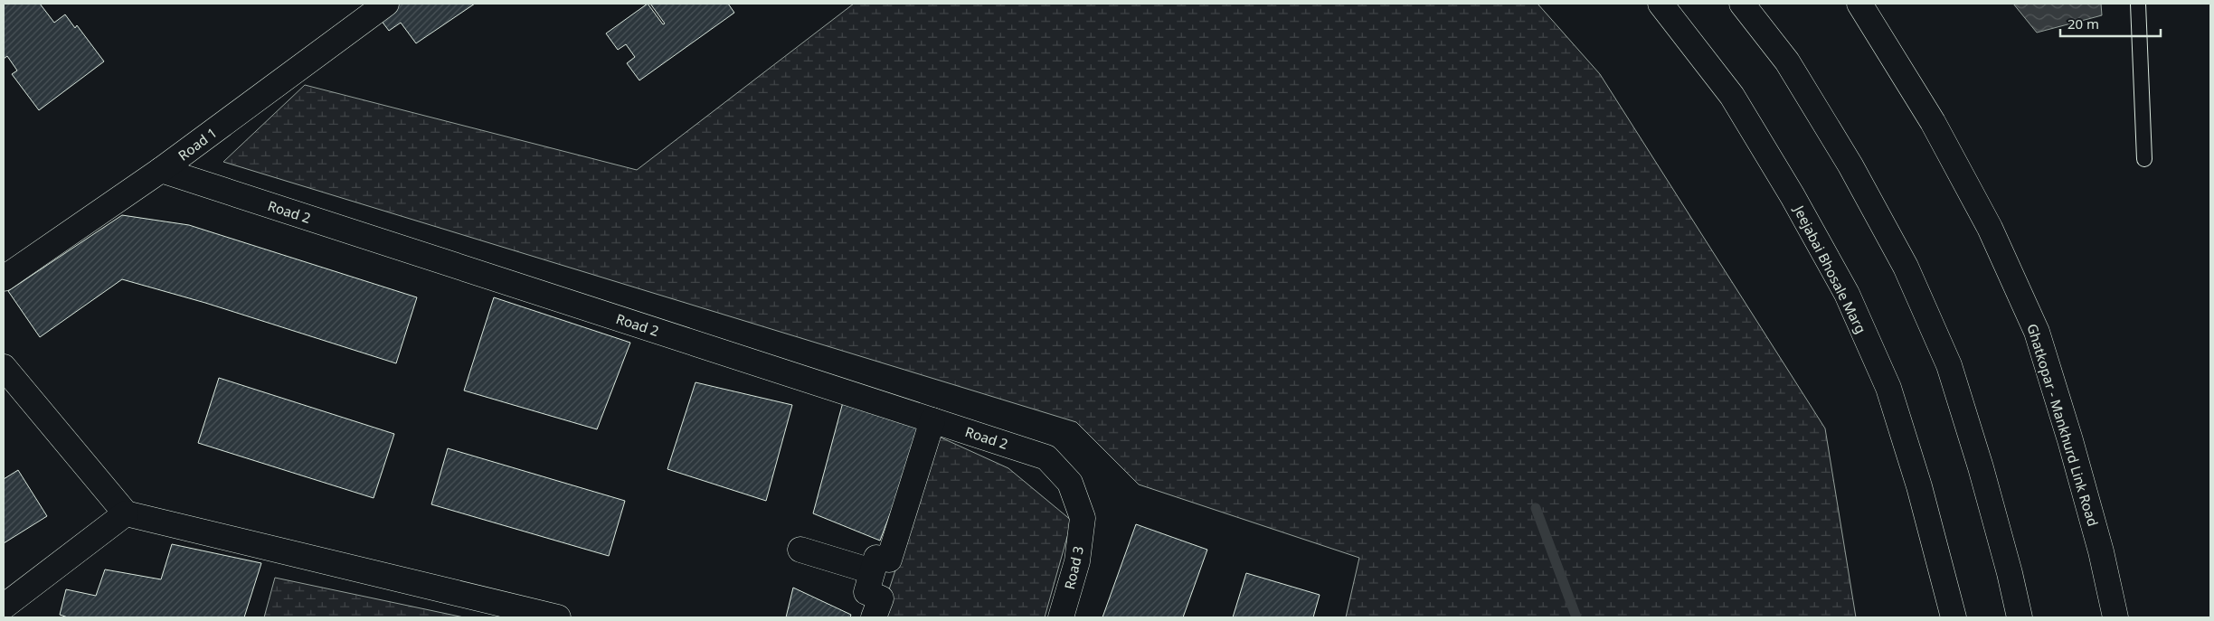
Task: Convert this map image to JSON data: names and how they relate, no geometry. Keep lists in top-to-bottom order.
{
  "streets": {
    "main road": [
      "Road 1",
      "Road 2",
      "Jeejabai Bhosale Marg",
      "Ghatkopar - Mankhurd Link Road",
      "Road 3"
    ]
  },
  "crossings": [
    ["Road 1", "Road 2"],
    ["Road 2", "Road 3"]
  ],
  "scale_bar": "20 m"
}
